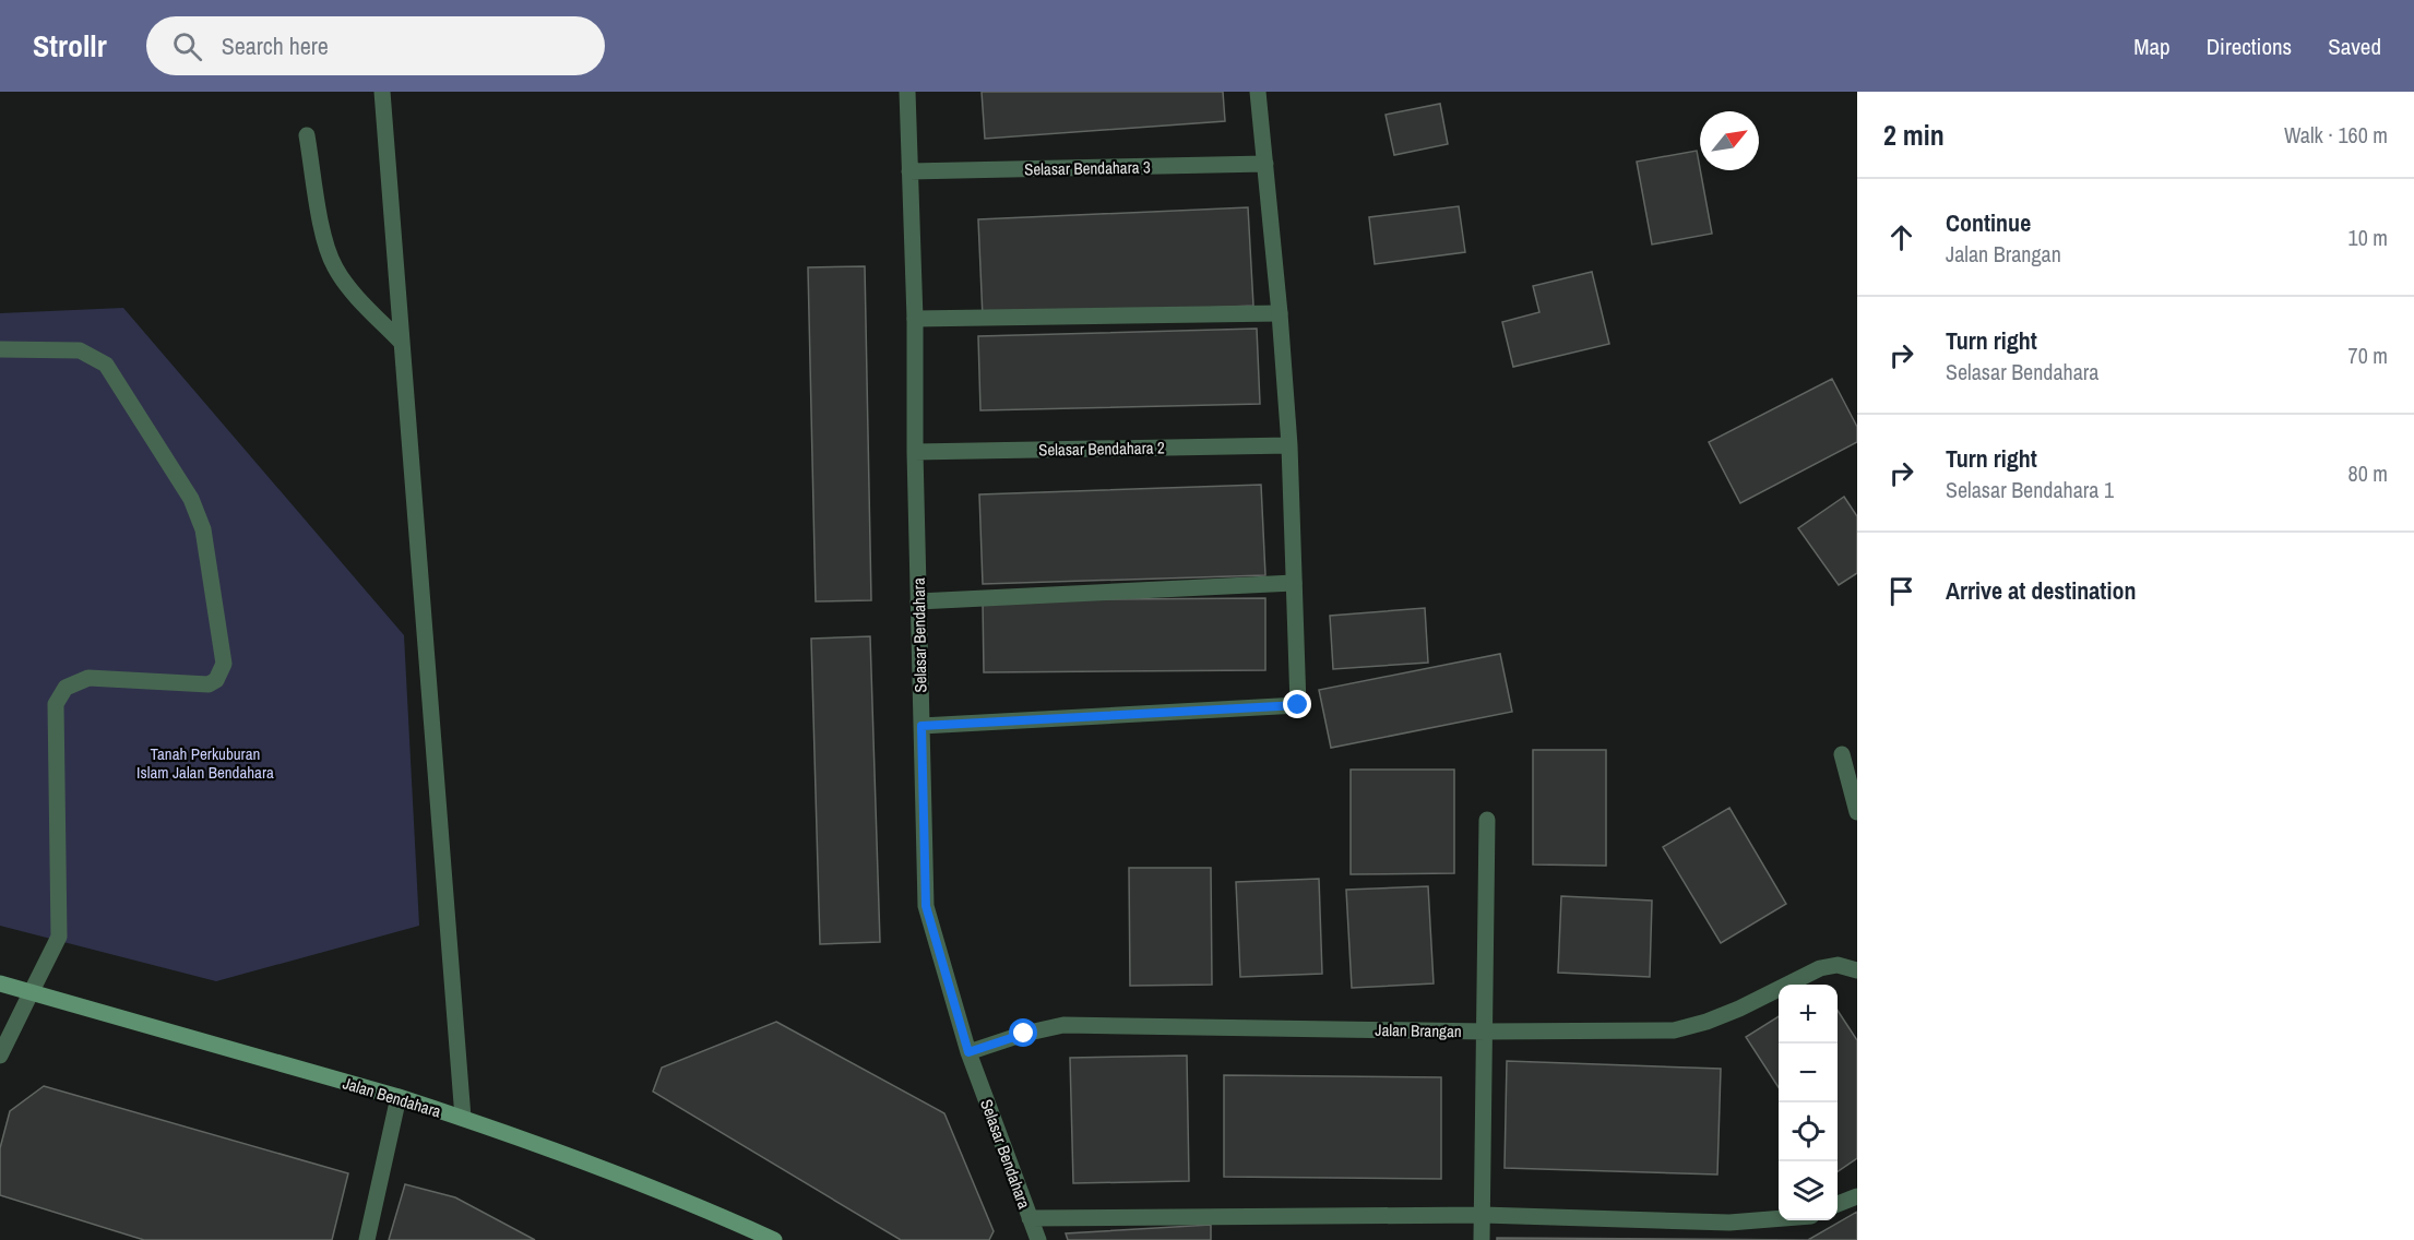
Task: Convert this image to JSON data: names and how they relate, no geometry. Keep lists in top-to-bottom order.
{
  "streets": {
    "main road": ["Jalan Bendahara"],
    "street": [
      "Selasar Bendahara 3",
      "Selasar Bendahara 2",
      "Selasar Bendahara",
      "Jalan Brangan"
    ]
  },
  "crossings": [
    ["Selasar Bendahara 3", "Selasar Bendahara"],
    ["Selasar Bendahara 2", "Selasar Bendahara"],
    ["Selasar Bendahara", "Jalan Brangan"]
  ],
  "parks": ["Tanah Perkuburan Islam Jalan Bendahara"],
  "north": "top right",
  "page": {
    "header": "Strollr",
    "search": "Search here",
    "nav": ["Map", "Directions", "Saved"],
    "heading": ["2 min", "Walk · 160 m"],
    "list": [
      ["Continue", "Jalan Brangan", "10 m"],
      ["Turn right", "Selasar Bendahara", "70 m"],
      ["Turn right", "Selasar Bendahara 1", "80 m"],
      "Arrive at destination"
    ],
    "map_buttons": ["+", "−"]
  }
}
